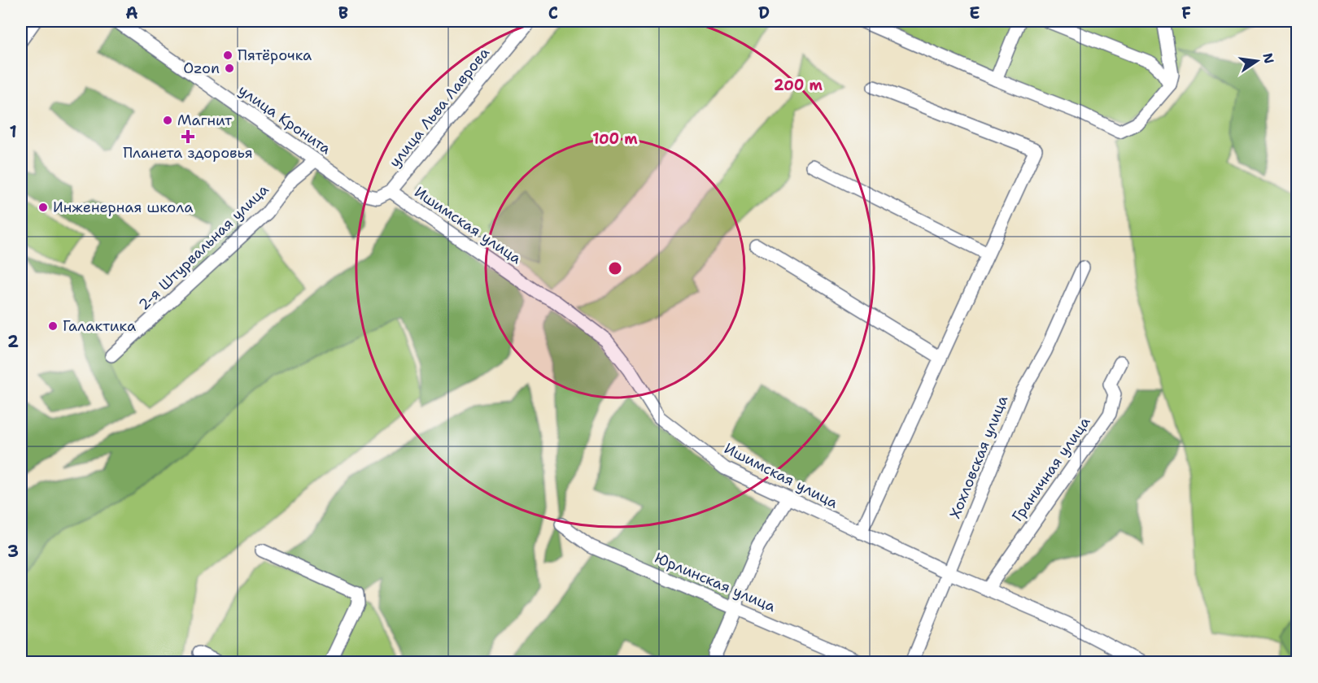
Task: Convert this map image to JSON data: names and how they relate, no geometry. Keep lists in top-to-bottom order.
{
  "streets": {
    "street": [
      "улица Льва Лаврова",
      "улица Кронита",
      "Ишимская улица",
      "2-я Штурвальная улица",
      "Хохловская улица",
      "Граничная улица",
      "Юрлинская улица"
    ]
  },
  "crossings": [
    ["улица Льва Лаврова", "улица Кронита"],
    ["улица Льва Лаврова", "Ишимская улица"],
    ["улица Кронита", "Ишимская улица"],
    ["улица Кронита", "2-я Штурвальная улица"],
    ["Ишимская улица", "Хохловская улица"],
    ["Ишимская улица", "Граничная улица"]
  ],
  "places": {
    "other": [
      "Пятёрочка",
      "Ozon",
      "Магнит",
      "Инженерная школа",
      "Галактика"
    ],
    "health": ["Планета здоровья"]
  },
  "north": "right",
  "grid": {
    "columns": [
      "A",
      "B",
      "C",
      "D",
      "E",
      "F"
    ],
    "rows": ["1", "2", "3"]
  },
  "rings": ["200 m", "100 m"]
}
